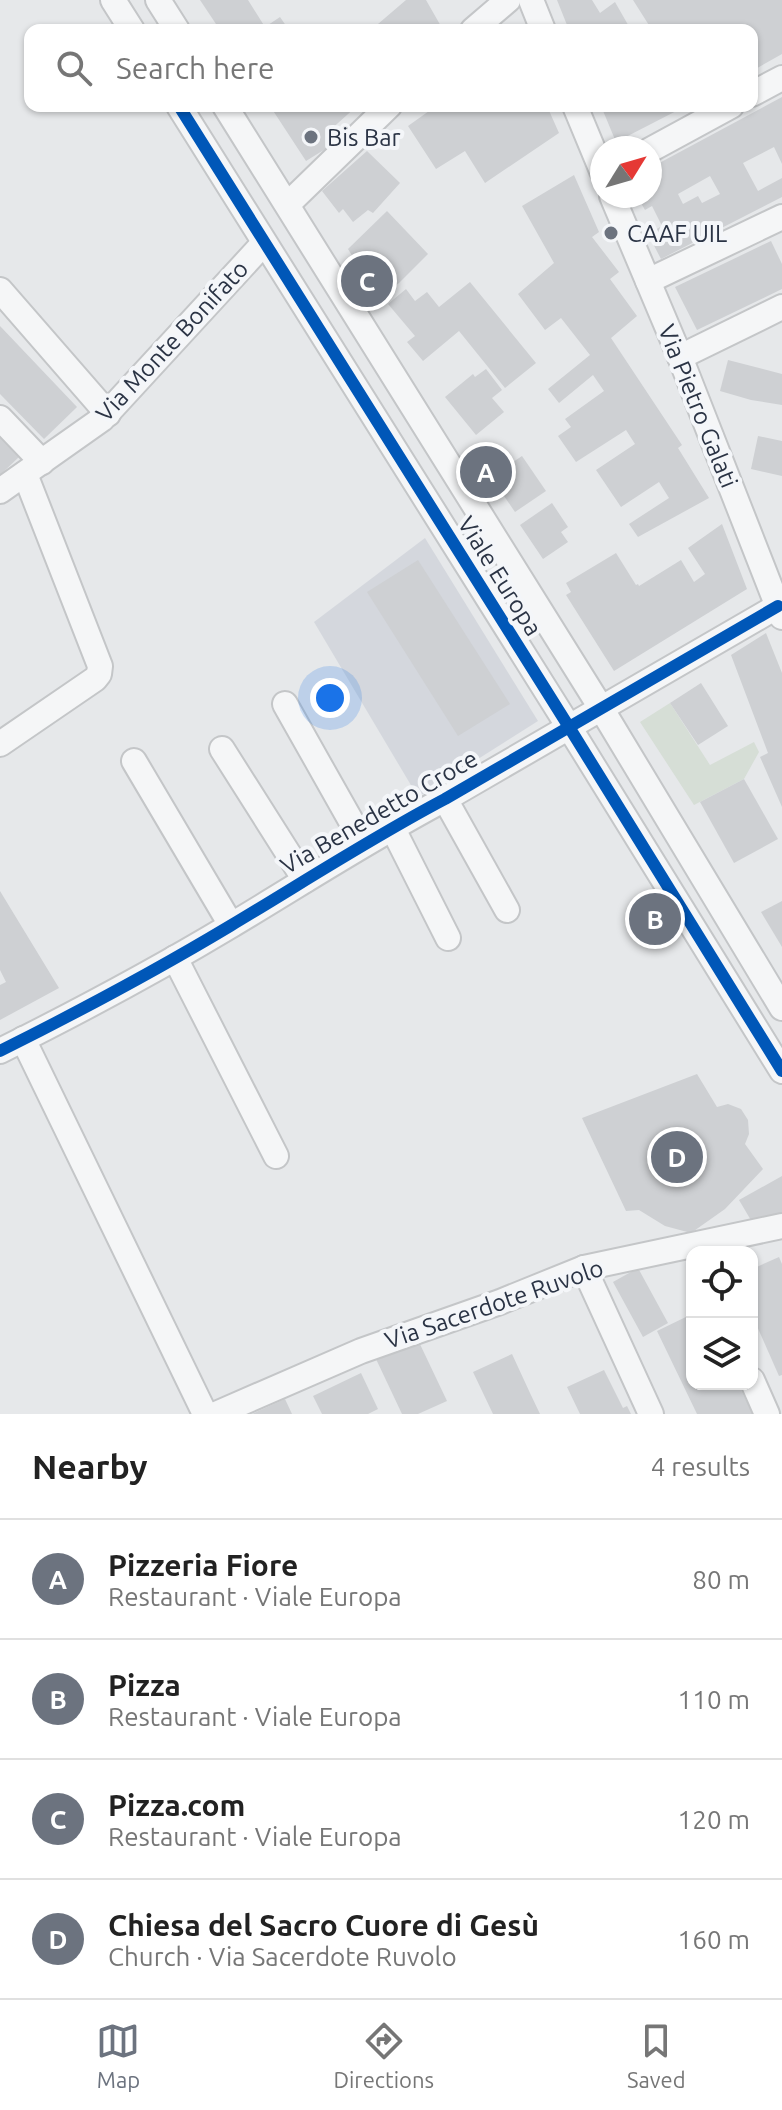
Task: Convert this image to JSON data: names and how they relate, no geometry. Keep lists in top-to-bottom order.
{
  "streets": {
    "street": [
      "Via Monte Bonifato",
      "Via Pietro Galati",
      "Viale Europa",
      "Via Benedetto Croce",
      "Via Sacerdote Ruvolo"
    ]
  },
  "crossings": [
    ["Via Monte Bonifato", "Viale Europa"],
    ["Via Pietro Galati", "Via Benedetto Croce"],
    ["Viale Europa", "Via Benedetto Croce"]
  ],
  "places": ["Bis Bar", "CAAF UIL"],
  "north": "top right",
  "page": {
    "search": "Search here",
    "pins": [
      "C",
      "A",
      "B",
      "D"
    ],
    "heading": ["Nearby", "4 results"],
    "list": [
      {
        "mark": "A",
        "name": "Pizzeria Fiore",
        "note": "Restaurant · Viale Europa",
        "value": "80 m"
      },
      {
        "mark": "B",
        "name": "Pizza",
        "note": "Restaurant · Viale Europa",
        "value": "110 m"
      },
      {
        "mark": "C",
        "name": "Pizza.com",
        "note": "Restaurant · Viale Europa",
        "value": "120 m"
      },
      {
        "mark": "D",
        "name": "Chiesa del Sacro Cuore di Gesù",
        "note": "Church · Via Sacerdote Ruvolo",
        "value": "160 m"
      }
    ],
    "nav": ["Map", "Directions", "Saved"]
  }
}
